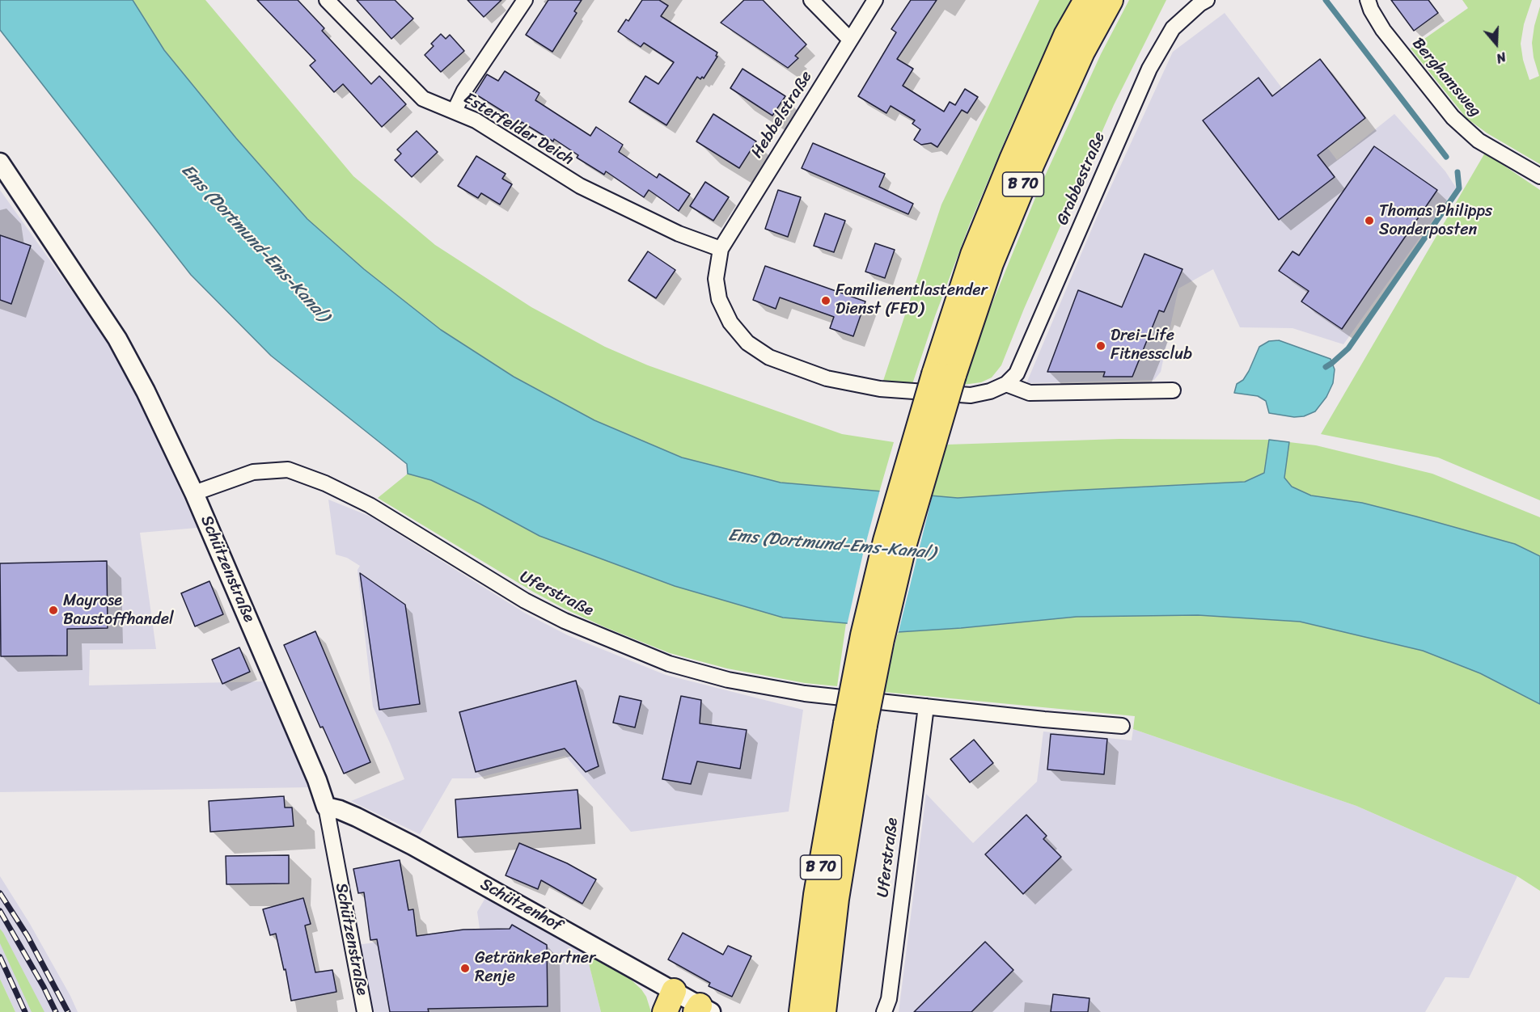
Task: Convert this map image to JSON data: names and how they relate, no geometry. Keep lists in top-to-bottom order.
{
  "streets": {
    "highway": ["B 70"],
    "street": [
      "Berghamsweg",
      "Hebbelstraße",
      "Esterfelder Deich",
      "Grabbestraße",
      "Schützenstraße",
      "Uferstraße",
      "Schützenhof"
    ]
  },
  "crossings": [
    ["Hebbelstraße", "Esterfelder Deich"],
    ["Schützenstraße", "Uferstraße"],
    ["Schützenstraße", "Schützenhof"]
  ],
  "water": ["Ems (Dortmund-Ems-Kanal)"],
  "places": [
    "Thomas Philipps Sonderposten",
    "Familienentlastender Dienst (FED)",
    "Drei-Life Fitnessclub",
    "Mayrose Baustoffhandel",
    "GetränkePartner Renje"
  ],
  "north": "bottom"
}
